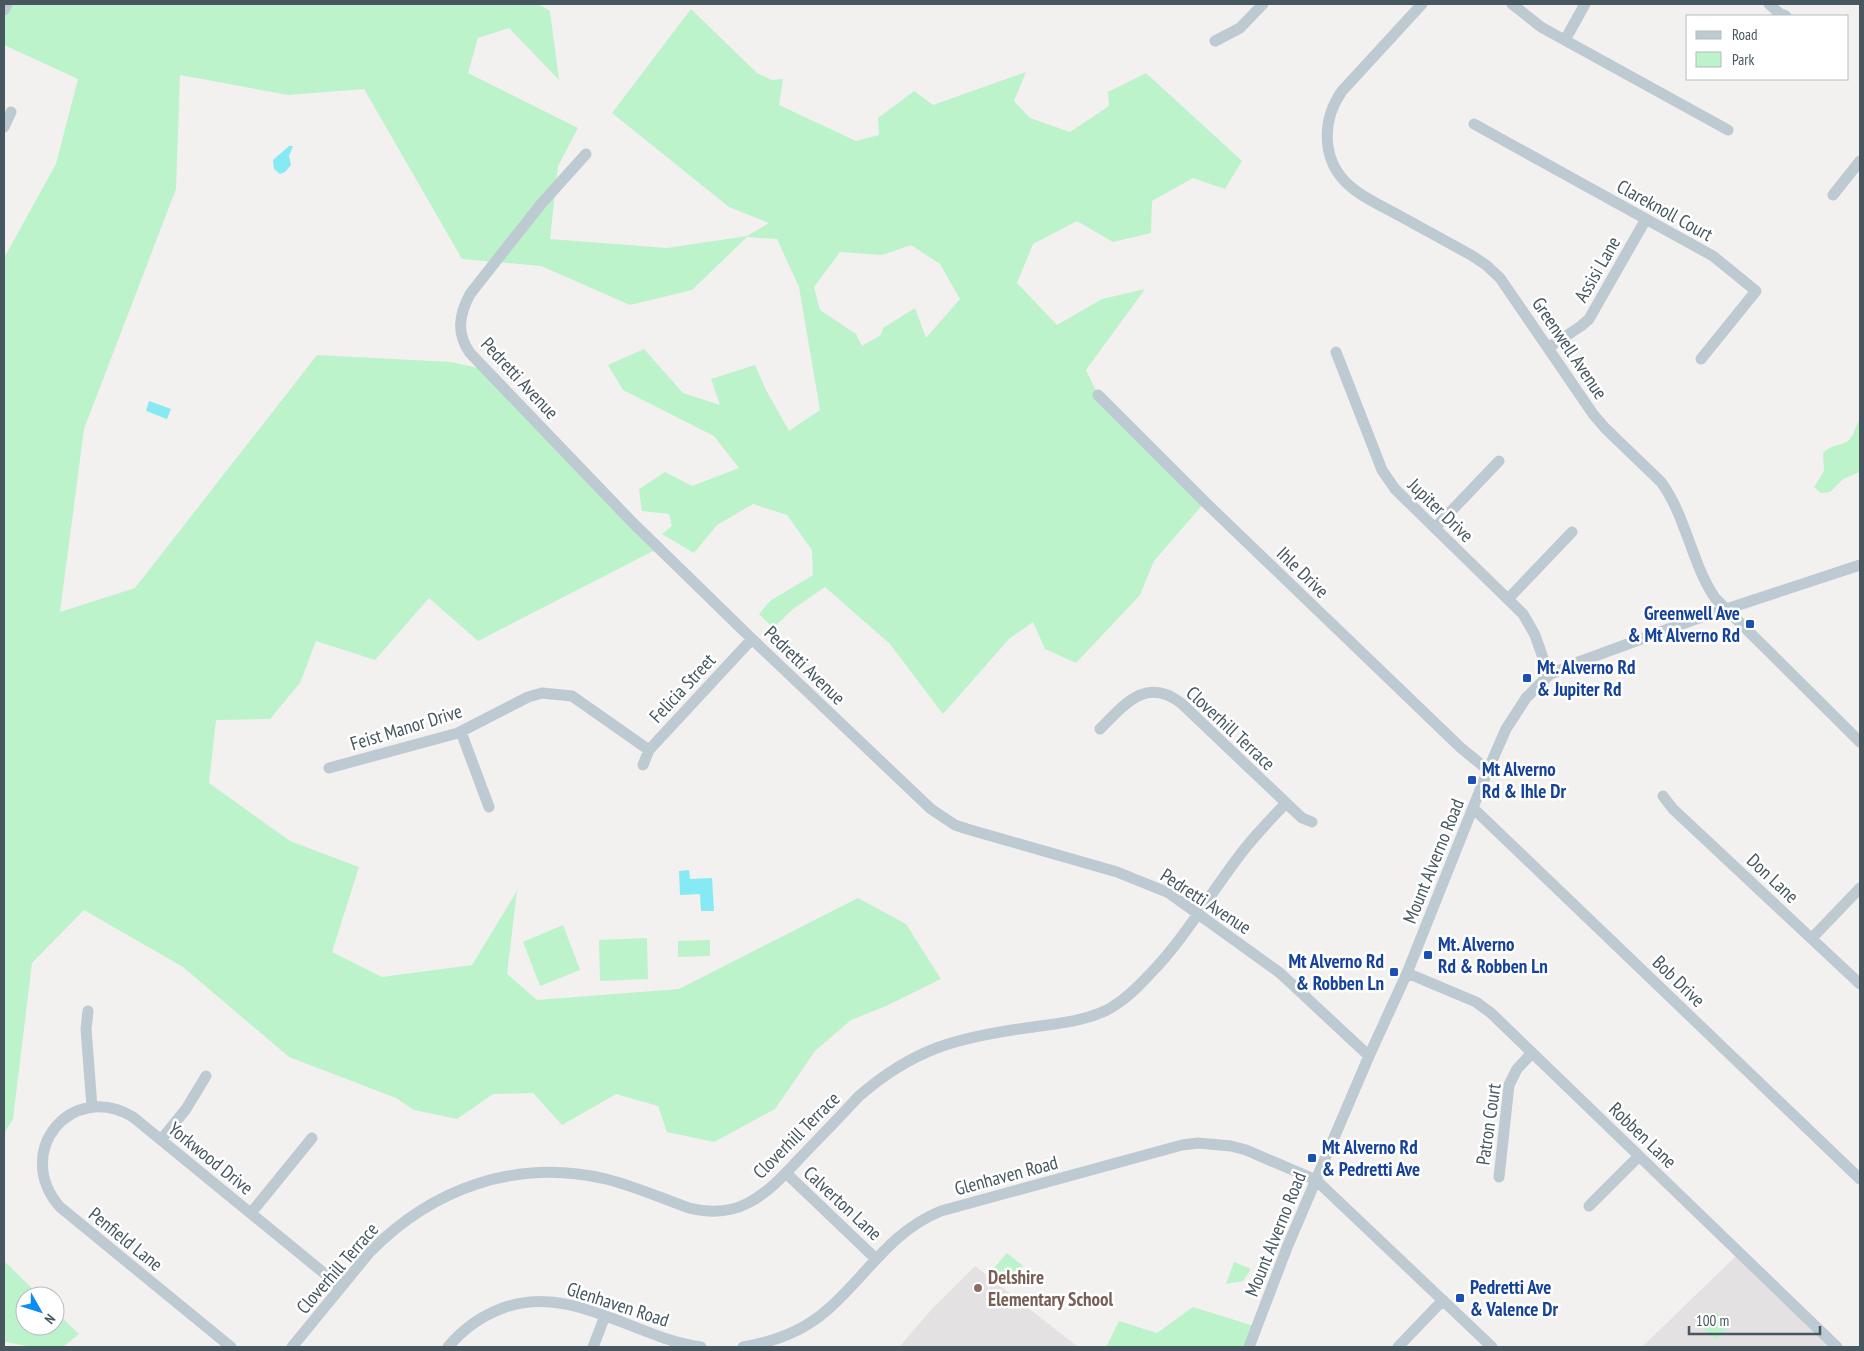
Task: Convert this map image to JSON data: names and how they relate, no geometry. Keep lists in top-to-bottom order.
{
  "streets": {
    "street": [
      "Clareknoll Court",
      "Assisi Lane",
      "Greenwell Avenue",
      "Pedretti Avenue",
      "Jupiter Drive",
      "Ihle Drive",
      "Felicia Street",
      "Feist Manor Drive",
      "Cloverhill Terrace",
      "Mount Alverno Road",
      "Don Lane",
      "Bob Drive",
      "Patron Court",
      "Robben Lane",
      "Yorkwood Drive",
      "Glenhaven Road",
      "Calverton Lane",
      "Penfield Lane"
    ]
  },
  "crossings": [
    ["Clareknoll Court", "Assisi Lane"],
    ["Assisi Lane", "Greenwell Avenue"],
    ["Greenwell Avenue", "Mount Alverno Road"],
    ["Pedretti Avenue", "Felicia Street"],
    ["Pedretti Avenue", "Cloverhill Terrace"],
    ["Pedretti Avenue", "Mount Alverno Road"],
    ["Jupiter Drive", "Mount Alverno Road"],
    ["Ihle Drive", "Mount Alverno Road"],
    ["Felicia Street", "Feist Manor Drive"],
    ["Cloverhill Terrace", "Yorkwood Drive"],
    ["Cloverhill Terrace", "Calverton Lane"],
    ["Mount Alverno Road", "Bob Drive"],
    ["Mount Alverno Road", "Robben Lane"],
    ["Mount Alverno Road", "Glenhaven Road"],
    ["Patron Court", "Robben Lane"],
    ["Yorkwood Drive", "Penfield Lane"],
    ["Glenhaven Road", "Calverton Lane"]
  ],
  "places": {
    "transit": [
      "Greenwell Ave & Mt Alverno Rd",
      "Mt. Alverno Rd & Jupiter Rd",
      "Mt Alverno Rd & Ihle Dr",
      "Mt. Alverno Rd & Robben Ln",
      "Mt Alverno Rd & Robben Ln",
      "Mt Alverno Rd & Pedretti Ave",
      "Pedretti Ave & Valence Dr"
    ],
    "other": ["Delshire Elementary School"]
  },
  "legend": ["Road", "Park"],
  "scale_bar": "100 m",
  "north": "bottom right"
}
